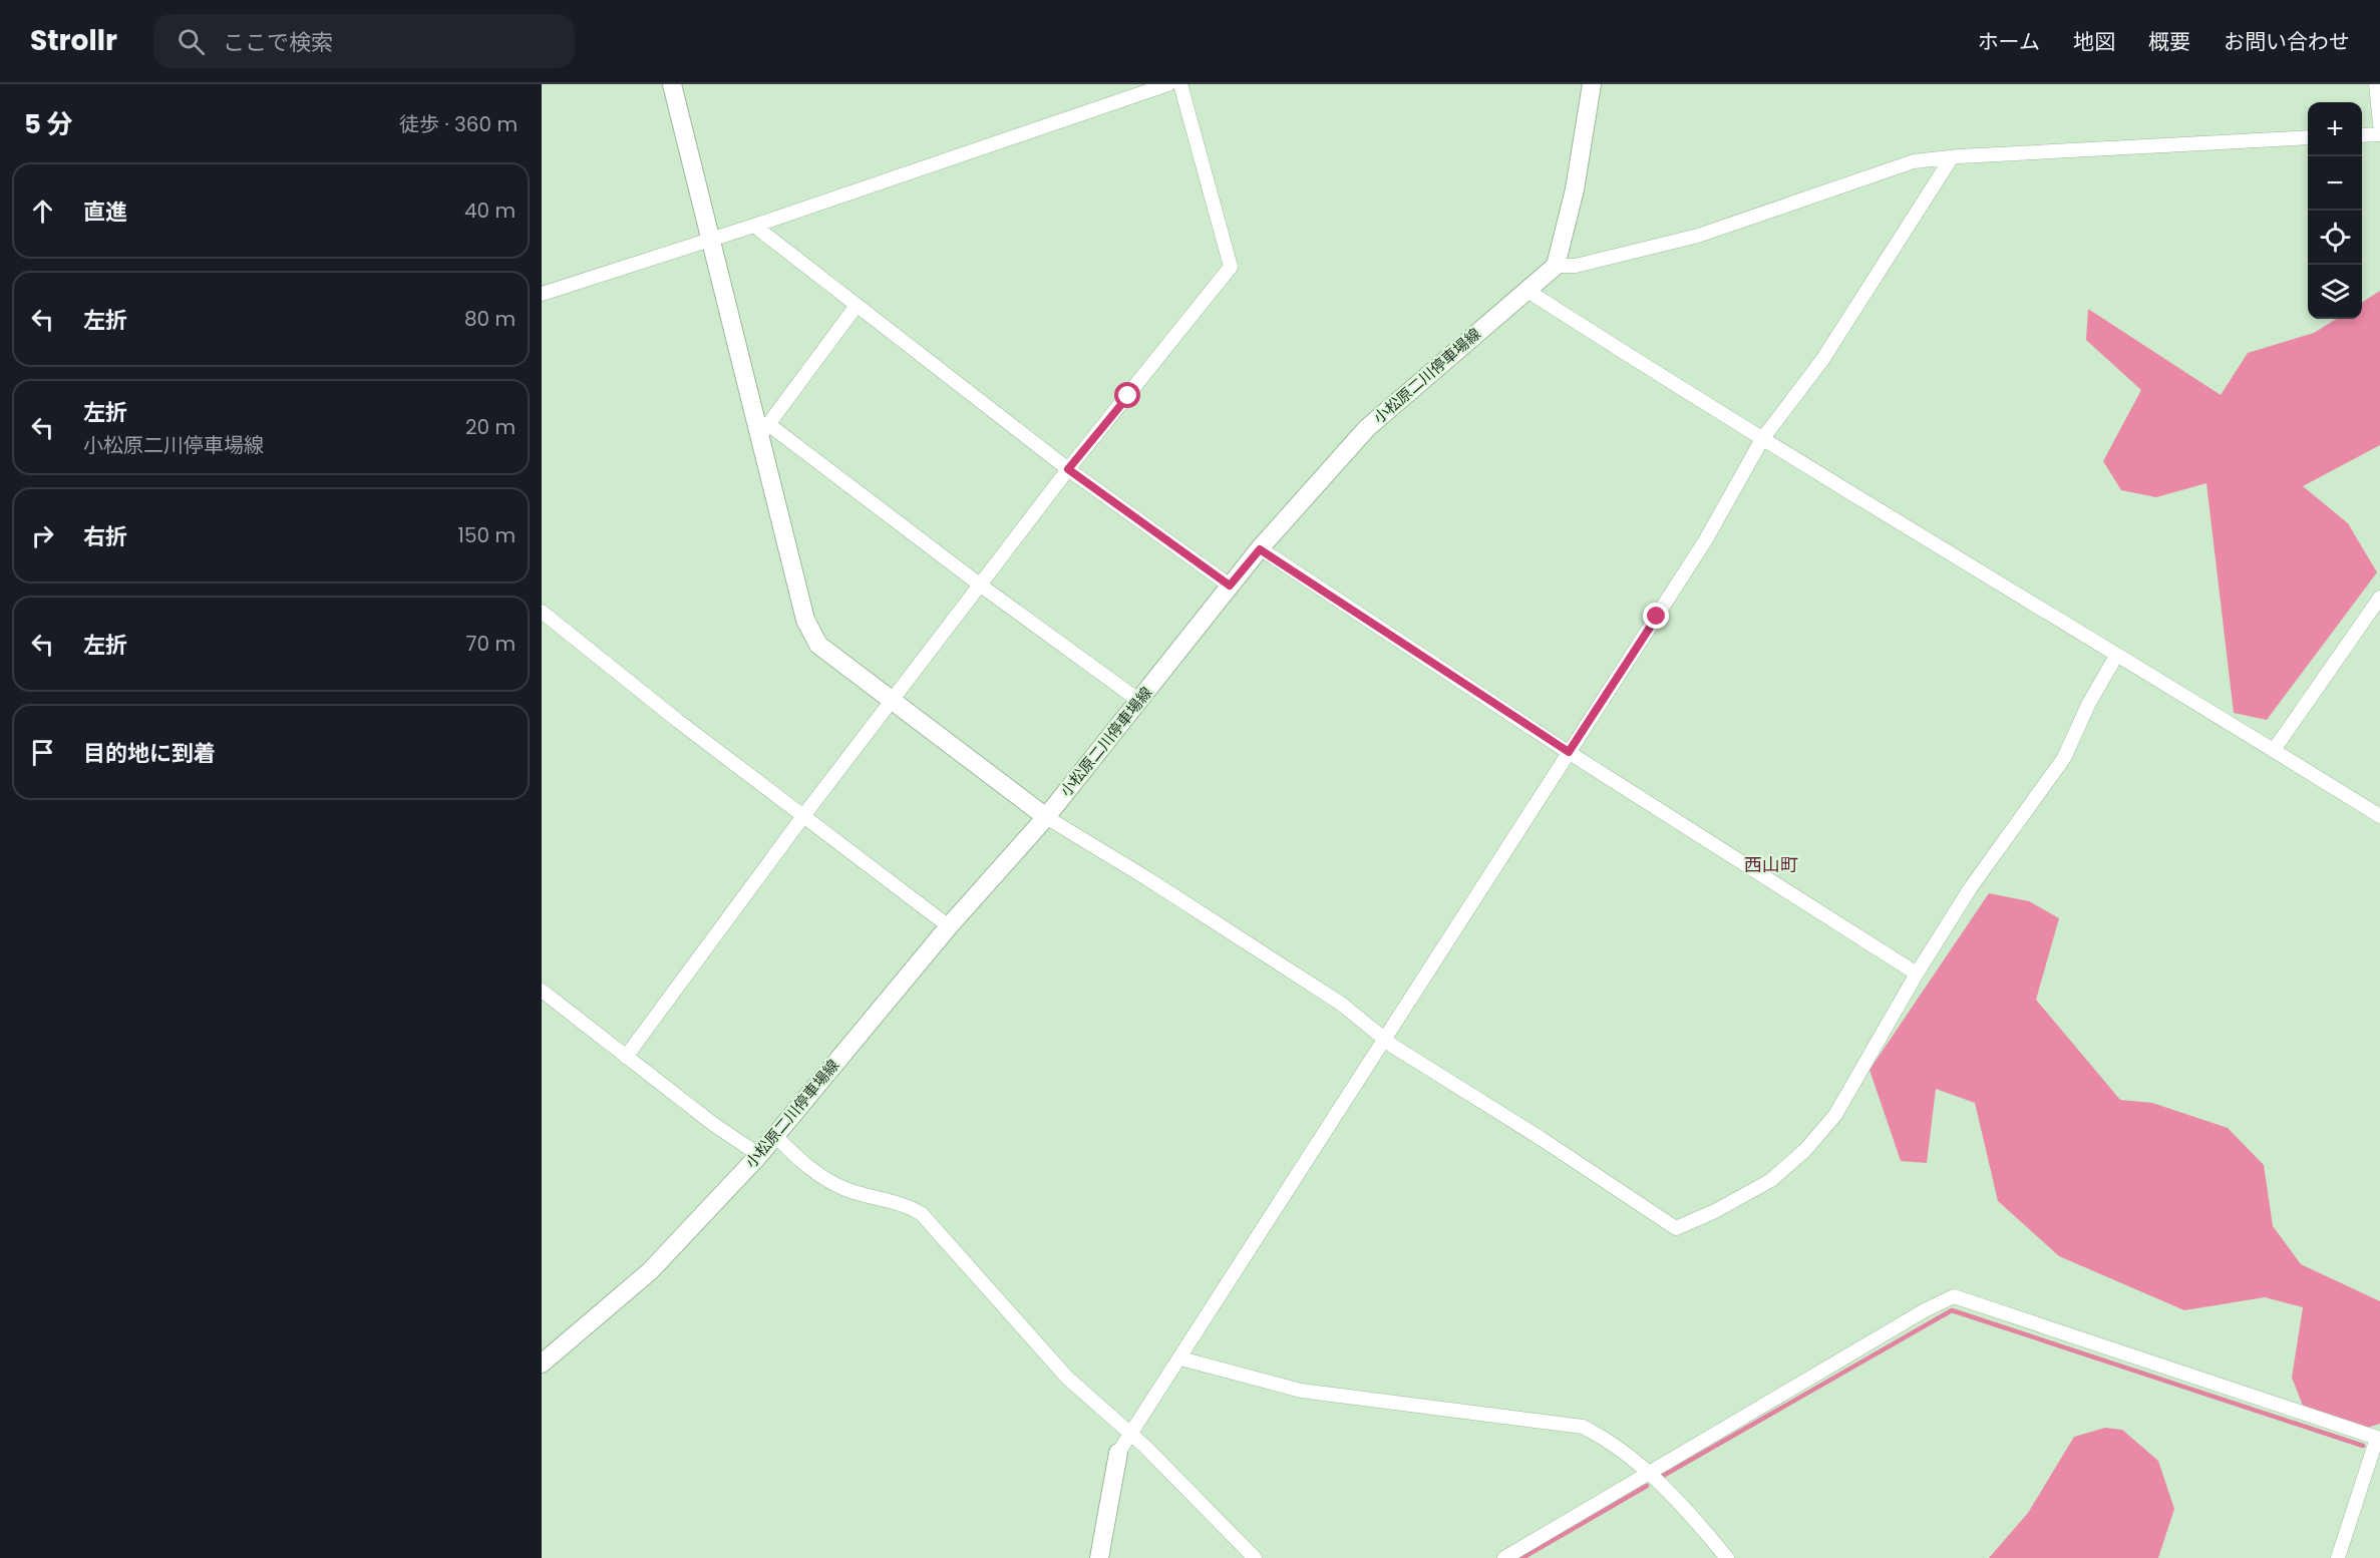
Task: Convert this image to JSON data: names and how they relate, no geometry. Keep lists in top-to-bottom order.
{
  "streets": {
    "main road": ["小松原二川停車場線"]
  },
  "districts": ["西山町"],
  "page": {
    "header": "Strollr",
    "search": "ここで検索",
    "nav": [
      "ホーム",
      "地図",
      "概要",
      "お問い合わせ"
    ],
    "heading": ["5 分", "徒歩 · 360 m"],
    "map_buttons": ["+", "−"],
    "list": [
      ["直進", "40 m"],
      ["左折", "80 m"],
      ["左折", "小松原二川停車場線", "20 m"],
      ["右折", "150 m"],
      ["左折", "70 m"],
      "目的地に到着"
    ]
  }
}
